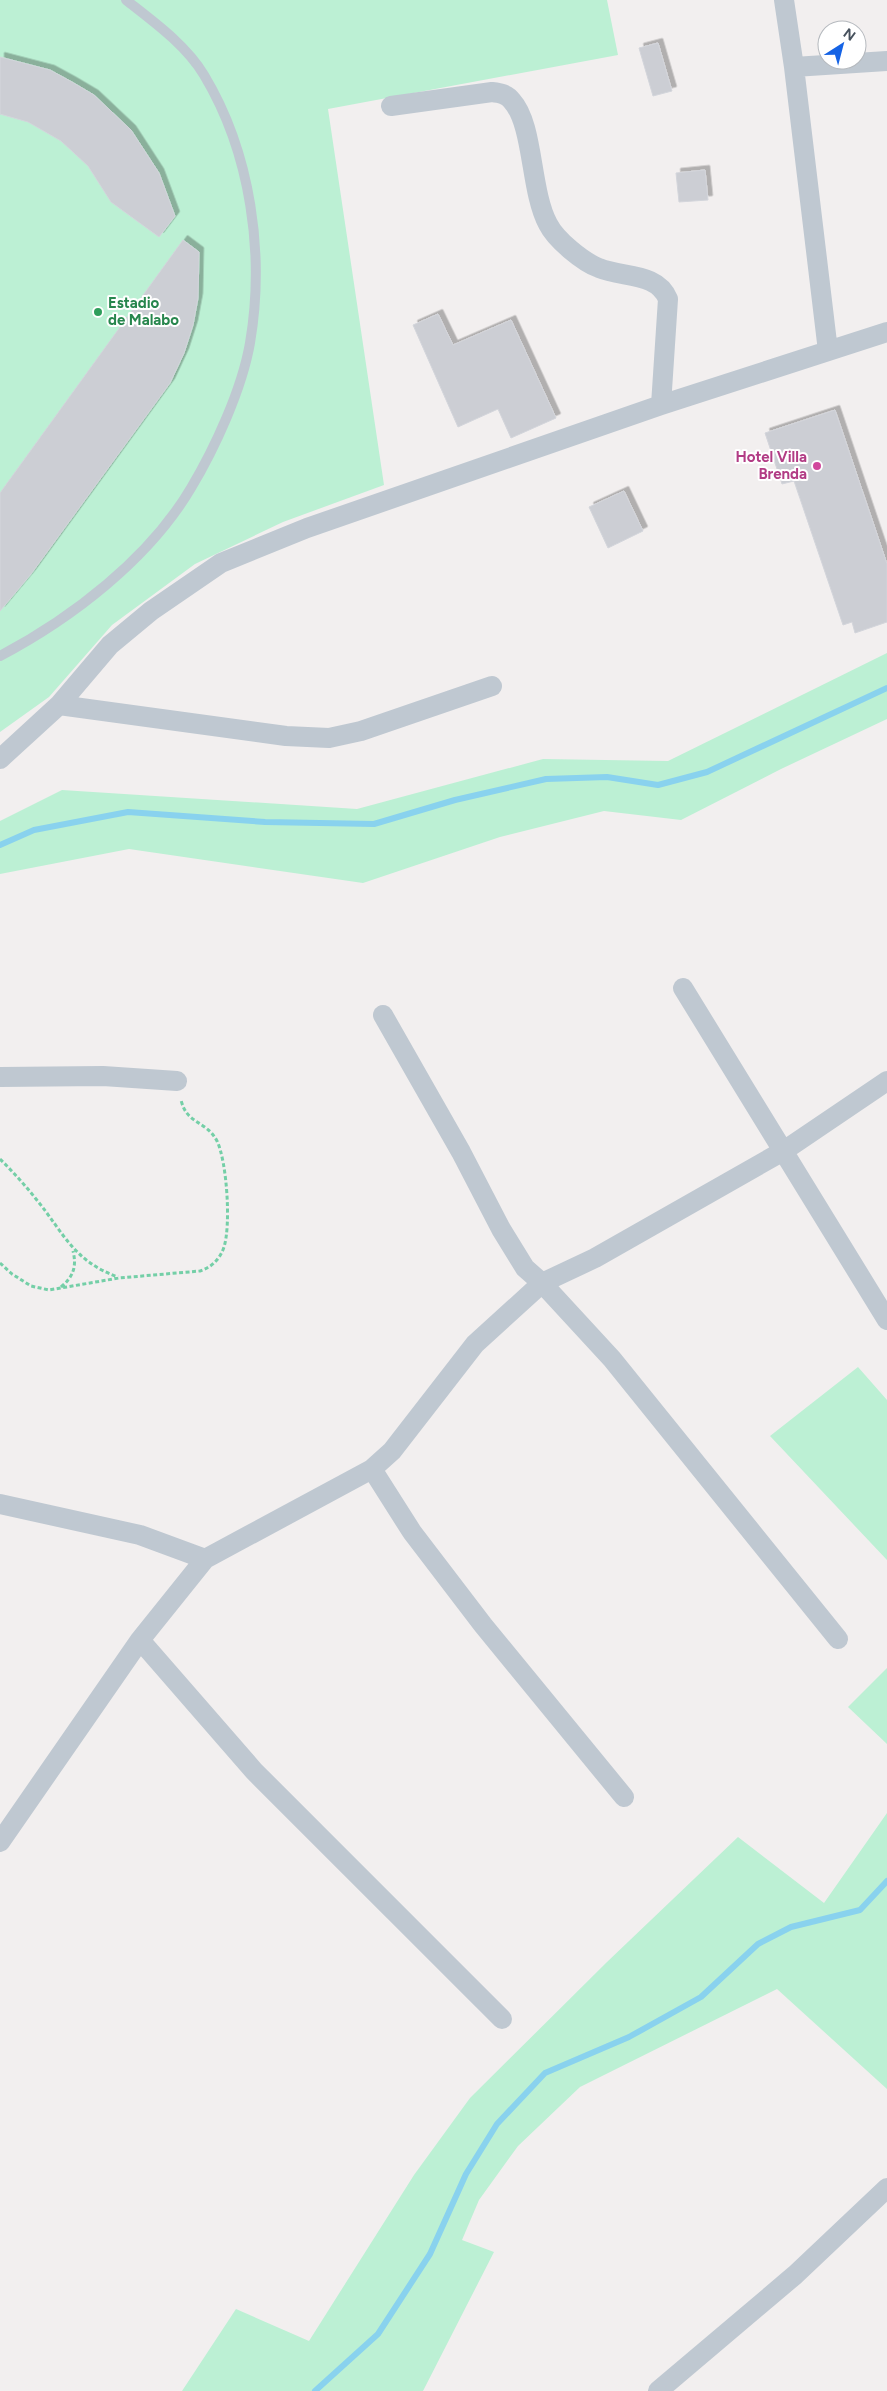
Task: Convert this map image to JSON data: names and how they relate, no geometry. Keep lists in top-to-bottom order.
{
  "places": ["Estadio de Malabo", "Hotel Villa Brenda"],
  "north": "top right"
}
